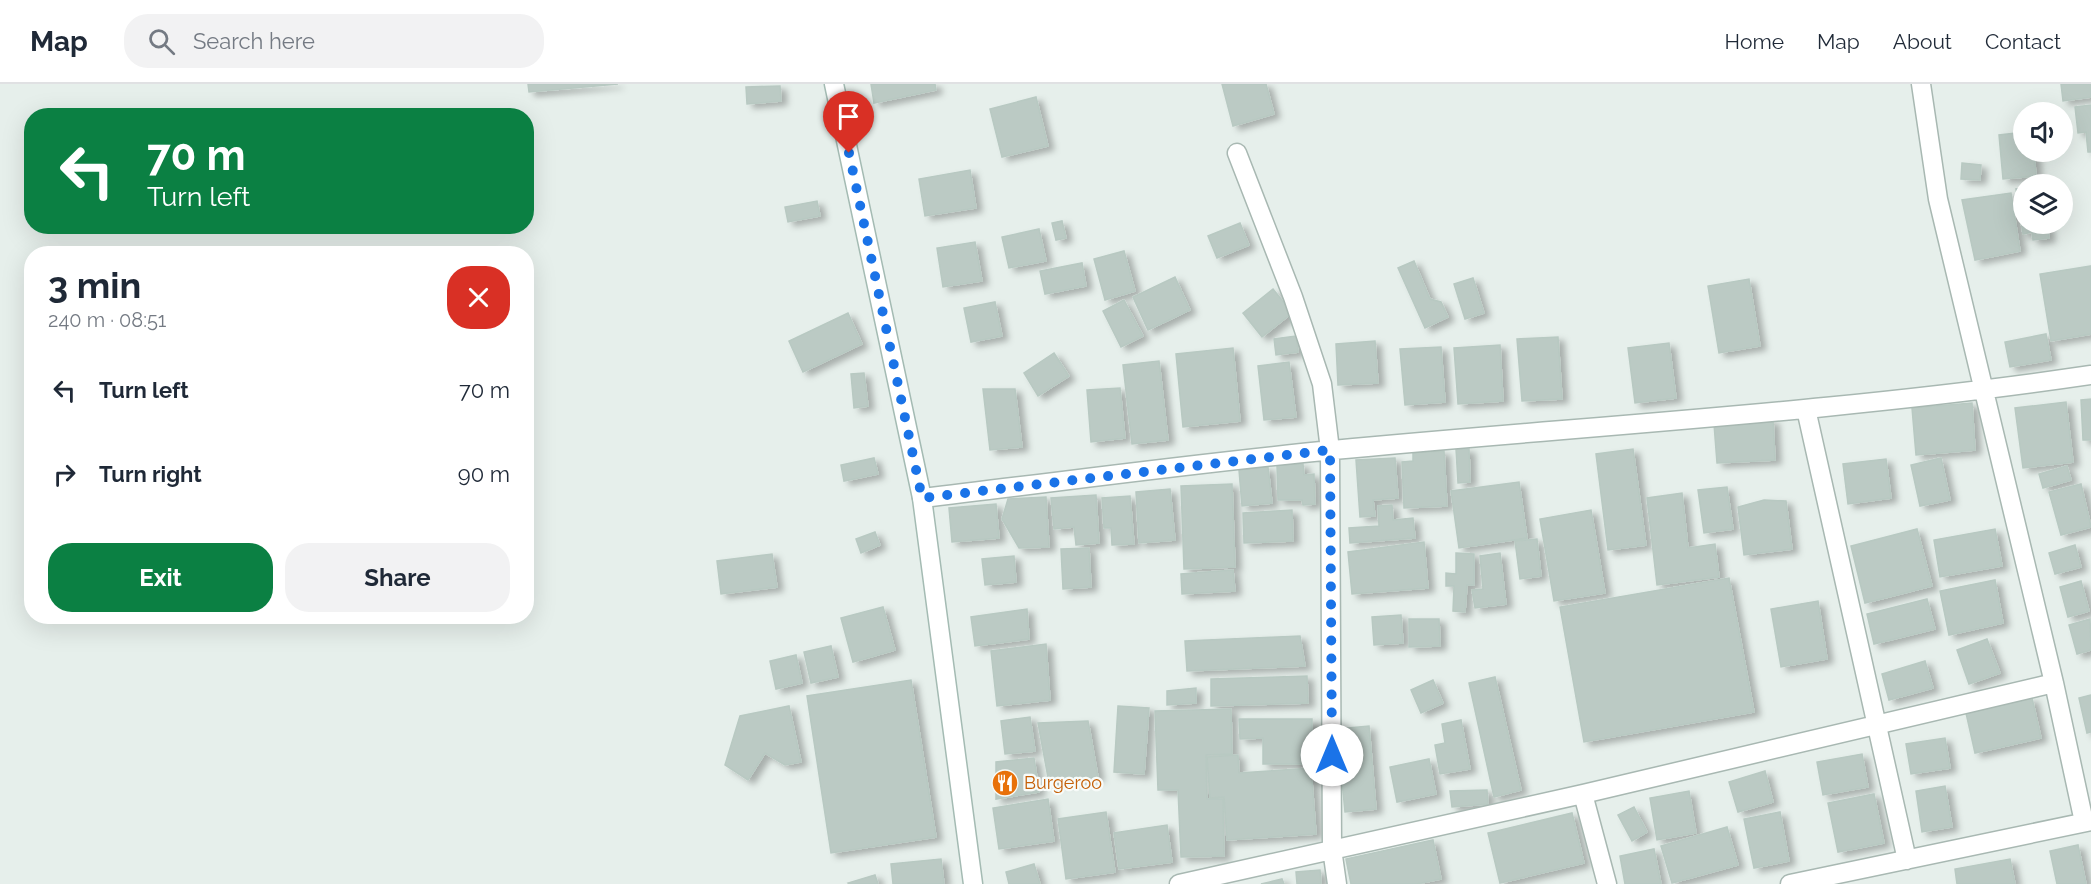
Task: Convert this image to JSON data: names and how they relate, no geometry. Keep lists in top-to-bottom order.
{
  "places": {
    "restaurant": ["Burgeroo"]
  },
  "page": {
    "header": "Map",
    "search": "Search here",
    "nav": [
      "Home",
      "Map",
      "About",
      "Contact"
    ],
    "turn": ["70 m", "Turn left"],
    "heading": ["3 min", "240 m · 08:51"],
    "list": [
      {
        "name": "Turn left",
        "value": "70 m"
      },
      {
        "name": "Turn right",
        "value": "90 m"
      }
    ],
    "buttons": ["Exit", "Share"]
  }
}
